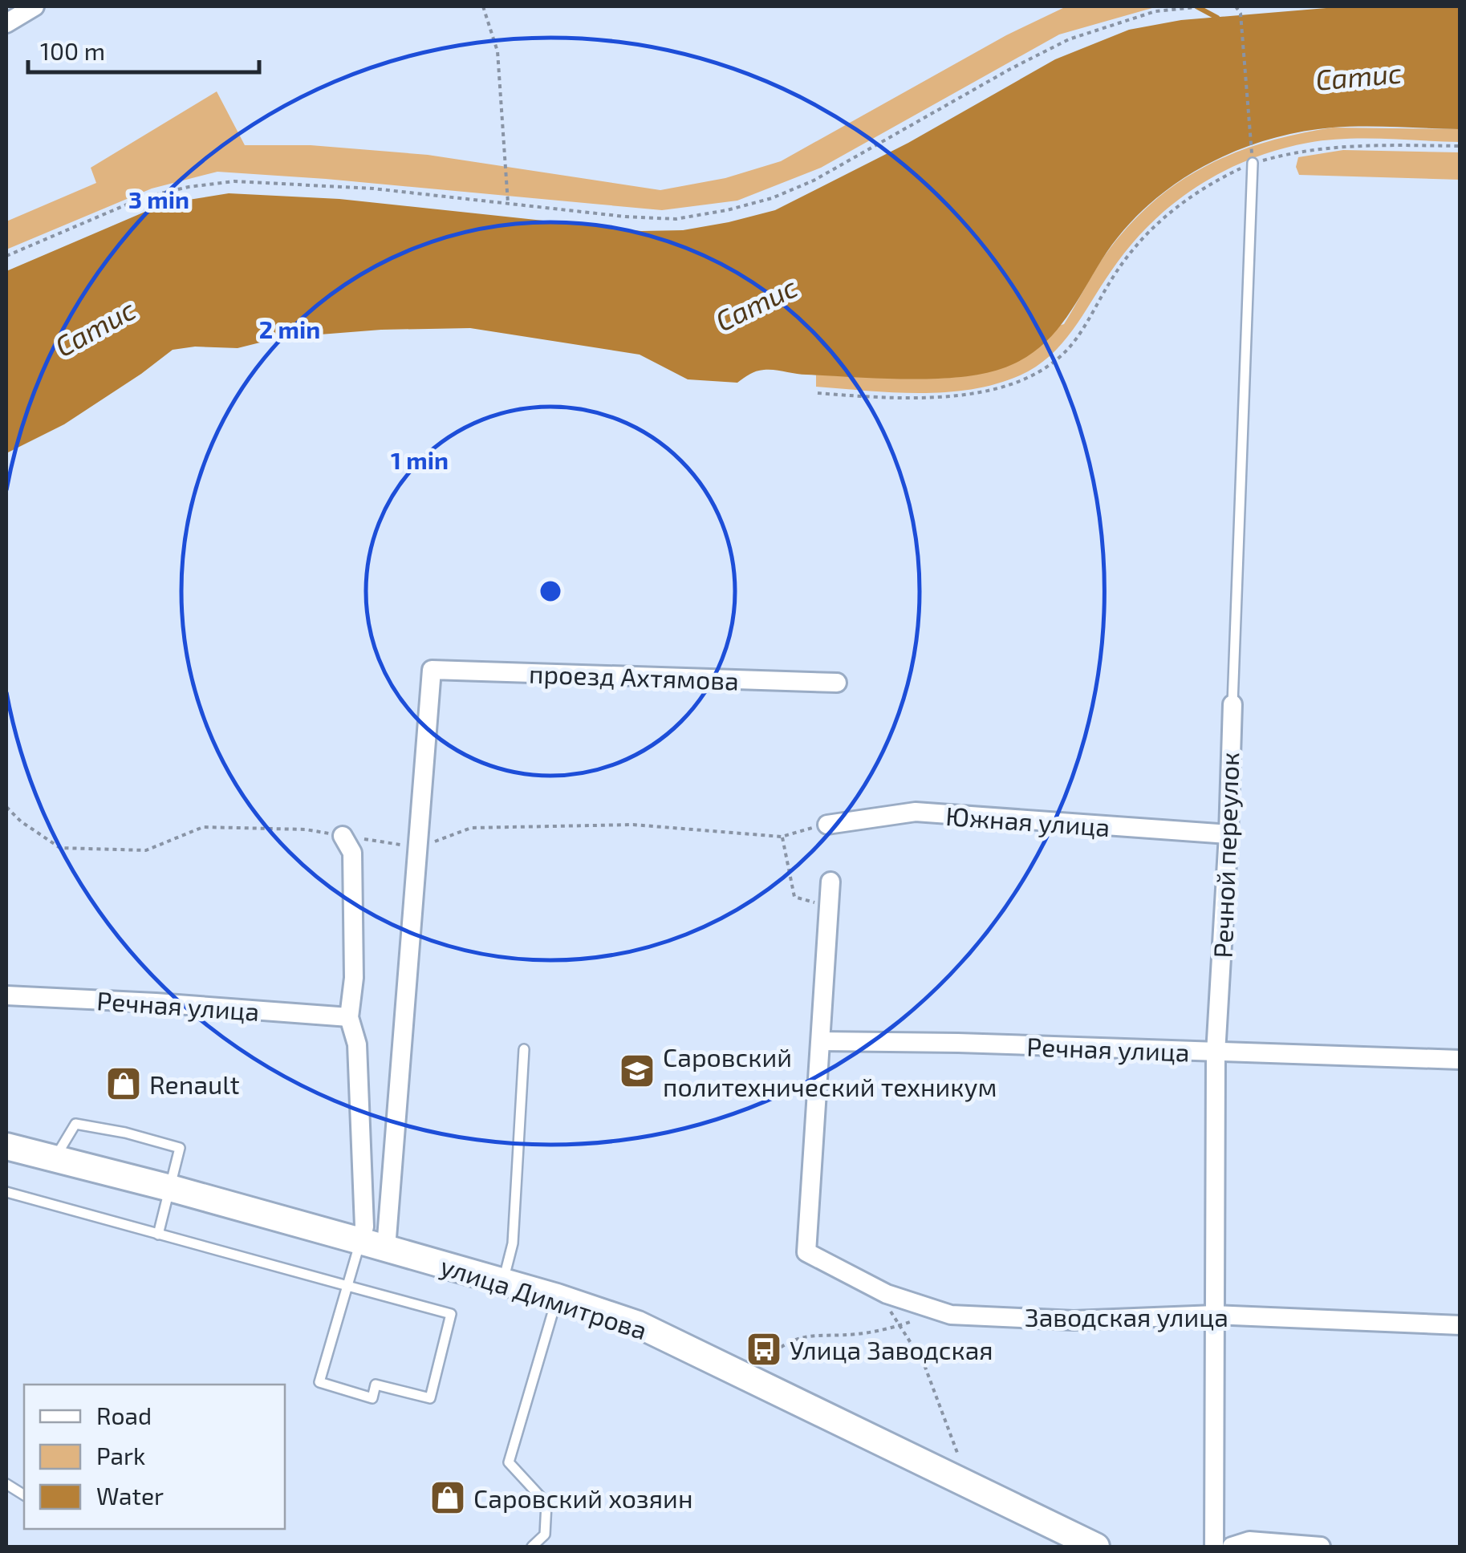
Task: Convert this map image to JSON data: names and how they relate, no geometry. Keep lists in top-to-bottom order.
{
  "streets": {
    "street": [
      "проезд Ахтямова",
      "Южная улица",
      "Речной переулок",
      "Речная улица",
      "улица Димитрова",
      "Заводская улица"
    ]
  },
  "crossings": [
    ["Южная улица", "Речной переулок"],
    ["Речной переулок", "Речная улица"],
    ["Речной переулок", "Заводская улица"],
    ["Речная улица", "Заводская улица"]
  ],
  "water": ["Сатис"],
  "places": {
    "school or university": ["Саровский политехнический техникум"],
    "shop": ["Renault", "Саровский хозяин"],
    "bus stop": ["Улица Заводская"]
  },
  "legend": ["Road", "Park", "Water"],
  "scale_bar": "100 m",
  "rings": ["3 min", "2 min", "1 min"]
}
